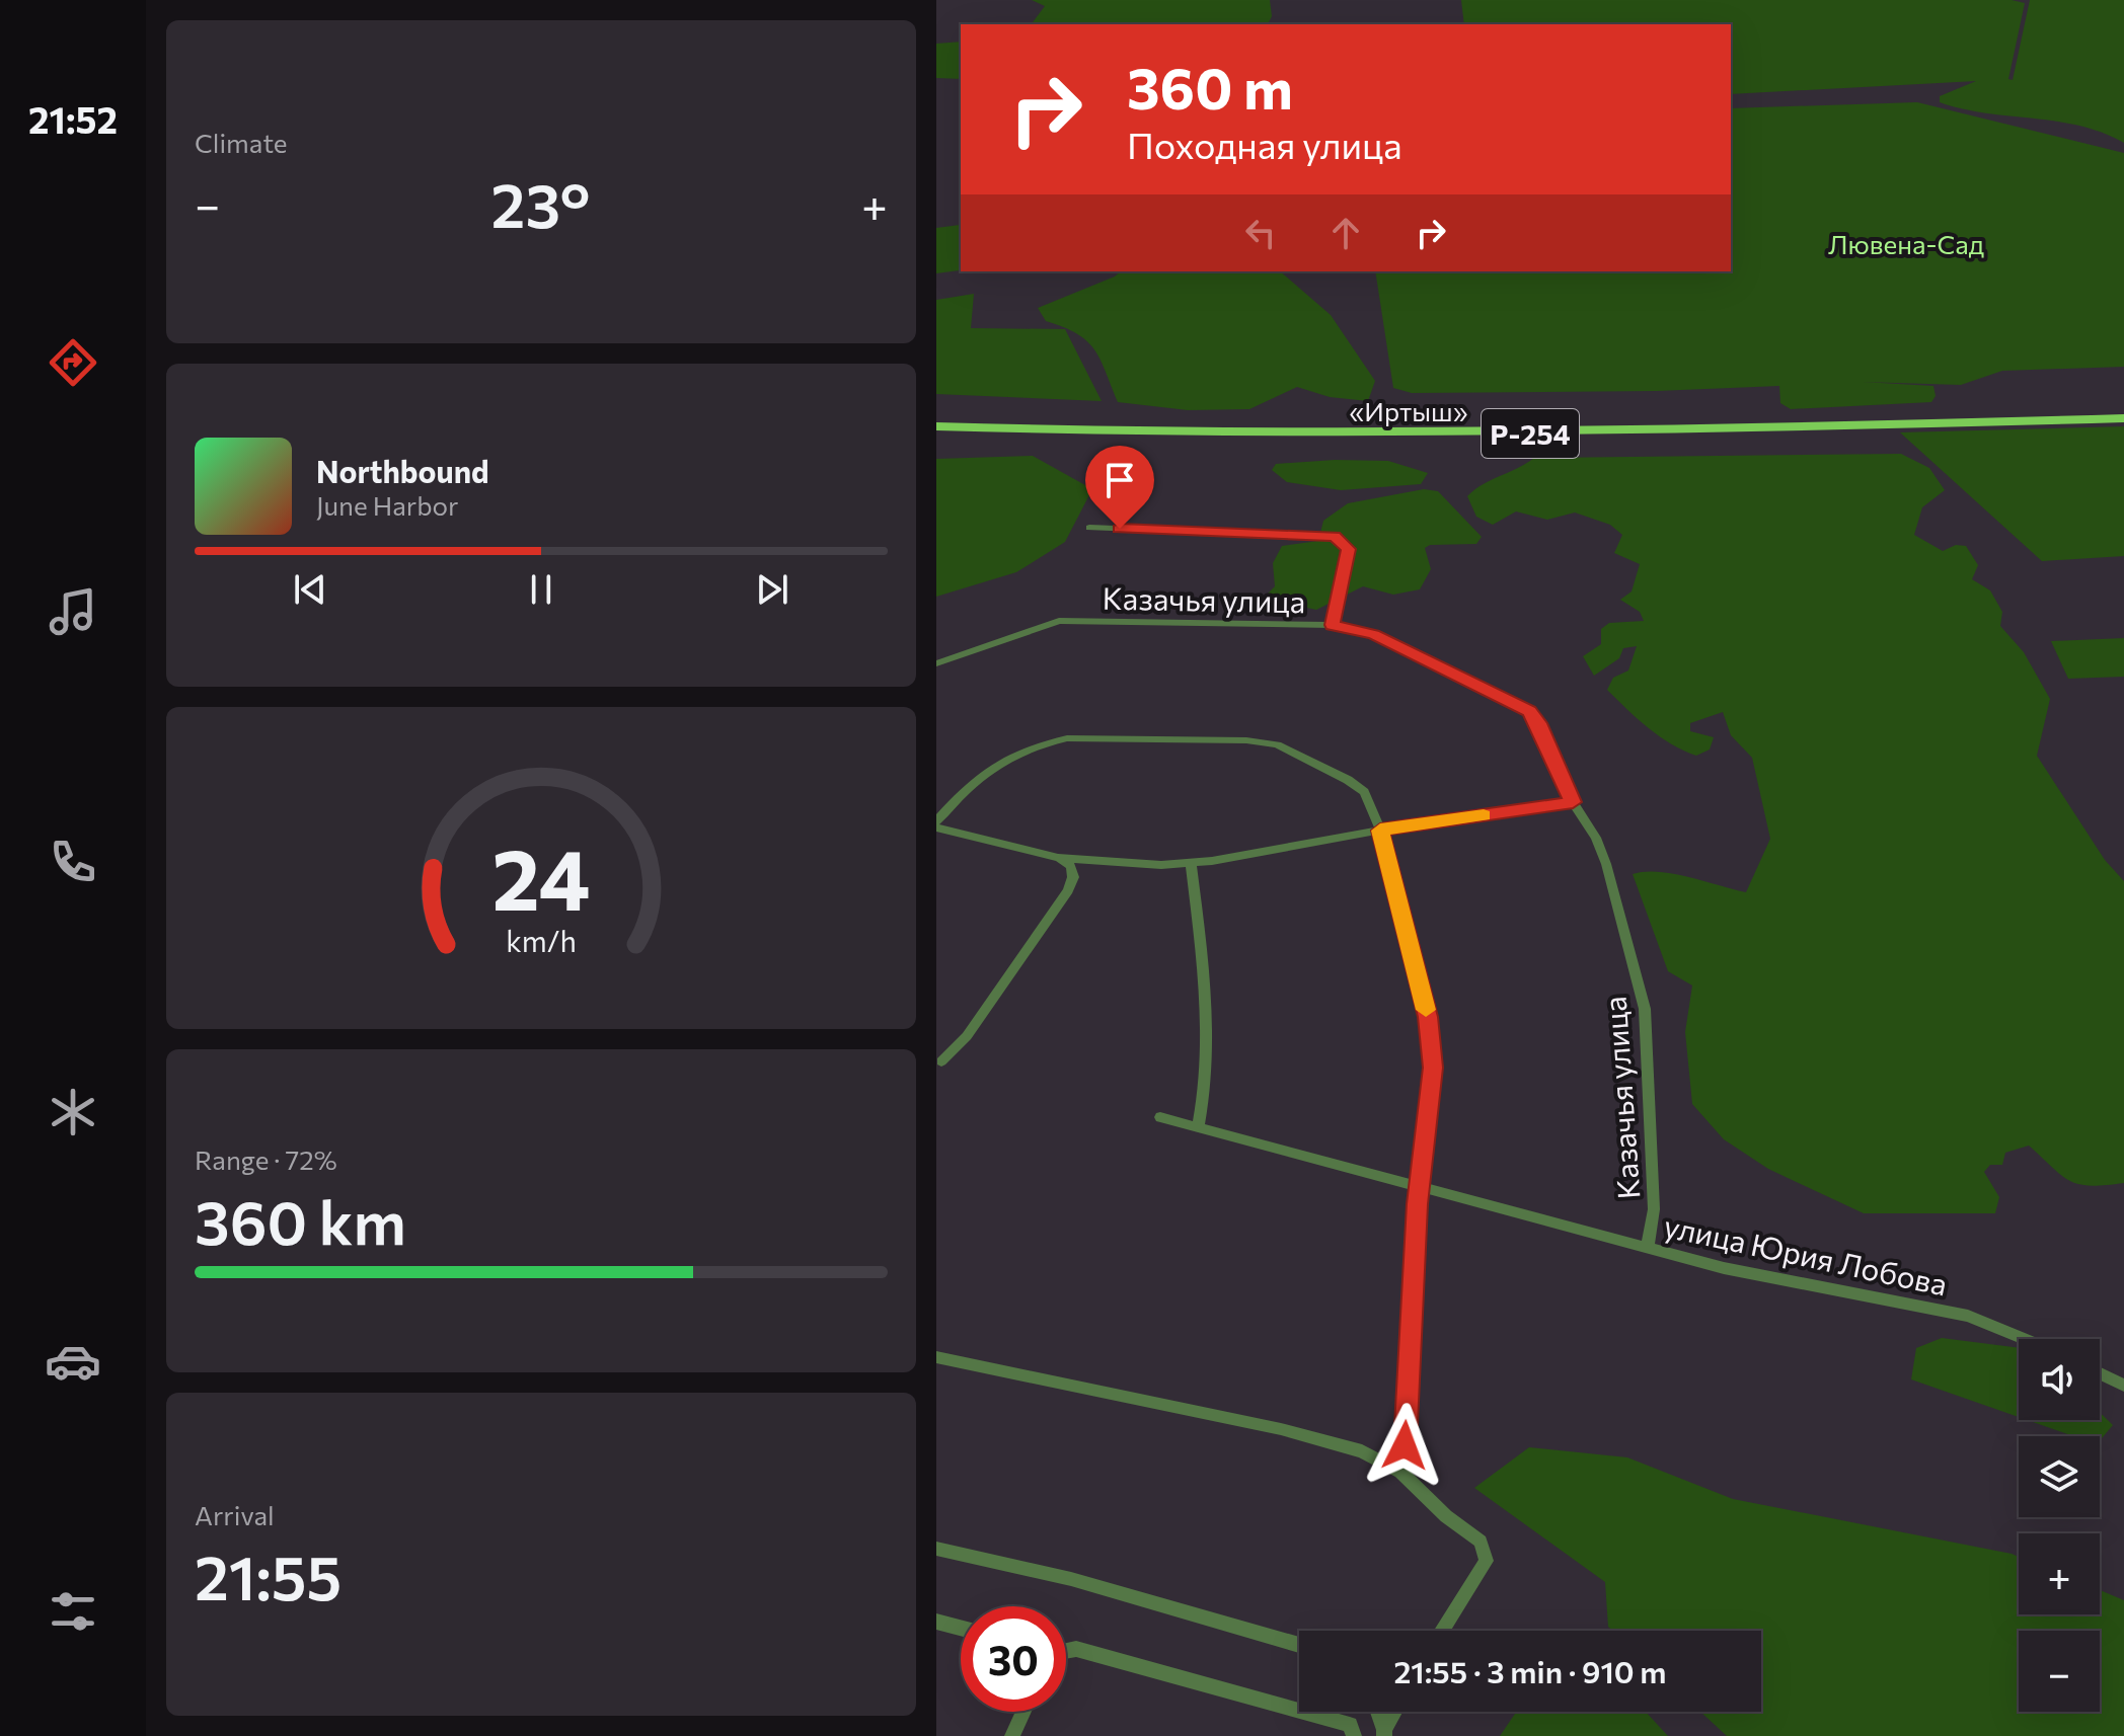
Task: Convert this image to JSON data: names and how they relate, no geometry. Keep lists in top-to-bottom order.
{
  "streets": {
    "highway": ["«Иртыш»", "Р-254"],
    "street": ["Казачья улица", "улица Юрия Лобова"]
  },
  "crossings": [
    ["Казачья улица", "улица Юрия Лобова"]
  ],
  "parks": ["Лювена-Сад"],
  "page": {
    "tabs": "21:52",
    "tile": [
      "Climate",
      ["Range · 72%", "360 km"],
      ["Arrival", "21:55"]
    ],
    "turn": ["360 m", "Походная улица"],
    "heat": ["−", "23°", "+"],
    "song": ["Northbound", "June Harbor"],
    "map_buttons": ["+", "−"],
    "limit": "30",
    "trip": "21:55 · 3 min · 910 m",
    "gauge": ["24", "km/h"]
  }
}
